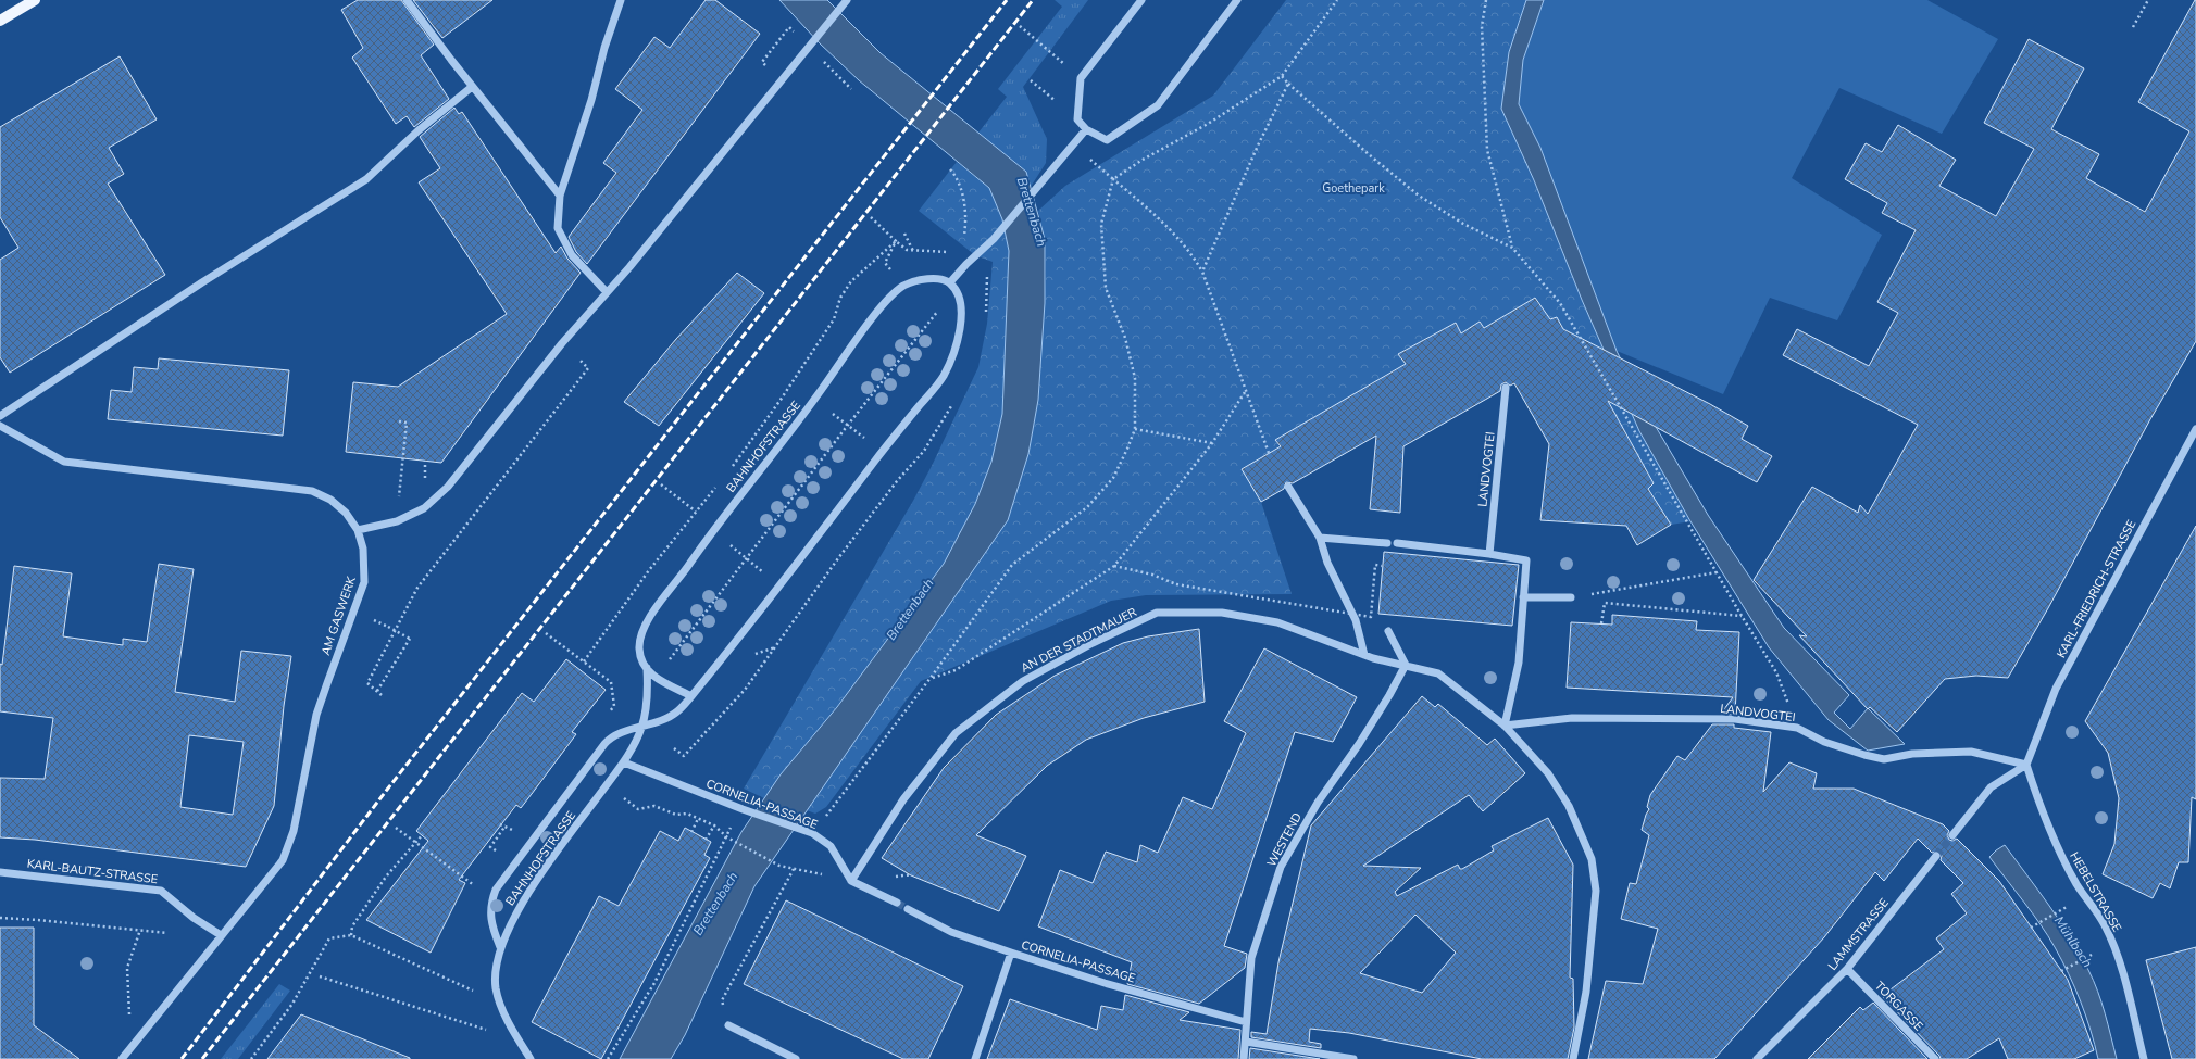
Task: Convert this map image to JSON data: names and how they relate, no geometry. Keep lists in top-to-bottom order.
{
  "streets": {
    "street": [
      "BAHNHOFSTRASSE",
      "LANDVOGTEI",
      "KARL-FRIEDRICH-STRASSE",
      "AM GASWERK",
      "AN DER STADTMAUER",
      "CORNELIA-PASSAGE",
      "WESTEND",
      "KARL-BAUTZ-STRASSE",
      "HEBELSTRASSE",
      "LAMMSTRASSE",
      "TORGASSE"
    ]
  },
  "crossings": [
    ["BAHNHOFSTRASSE", "CORNELIA-PASSAGE"],
    ["LANDVOGTEI", "KARL-FRIEDRICH-STRASSE"],
    ["LANDVOGTEI", "HEBELSTRASSE"],
    ["KARL-FRIEDRICH-STRASSE", "HEBELSTRASSE"],
    ["AM GASWERK", "KARL-BAUTZ-STRASSE"],
    ["AN DER STADTMAUER", "CORNELIA-PASSAGE"],
    ["CORNELIA-PASSAGE", "WESTEND"],
    ["LAMMSTRASSE", "TORGASSE"]
  ],
  "water": ["Brettenbach", "Mühlbach"],
  "parks": ["Goethepark"]
}
